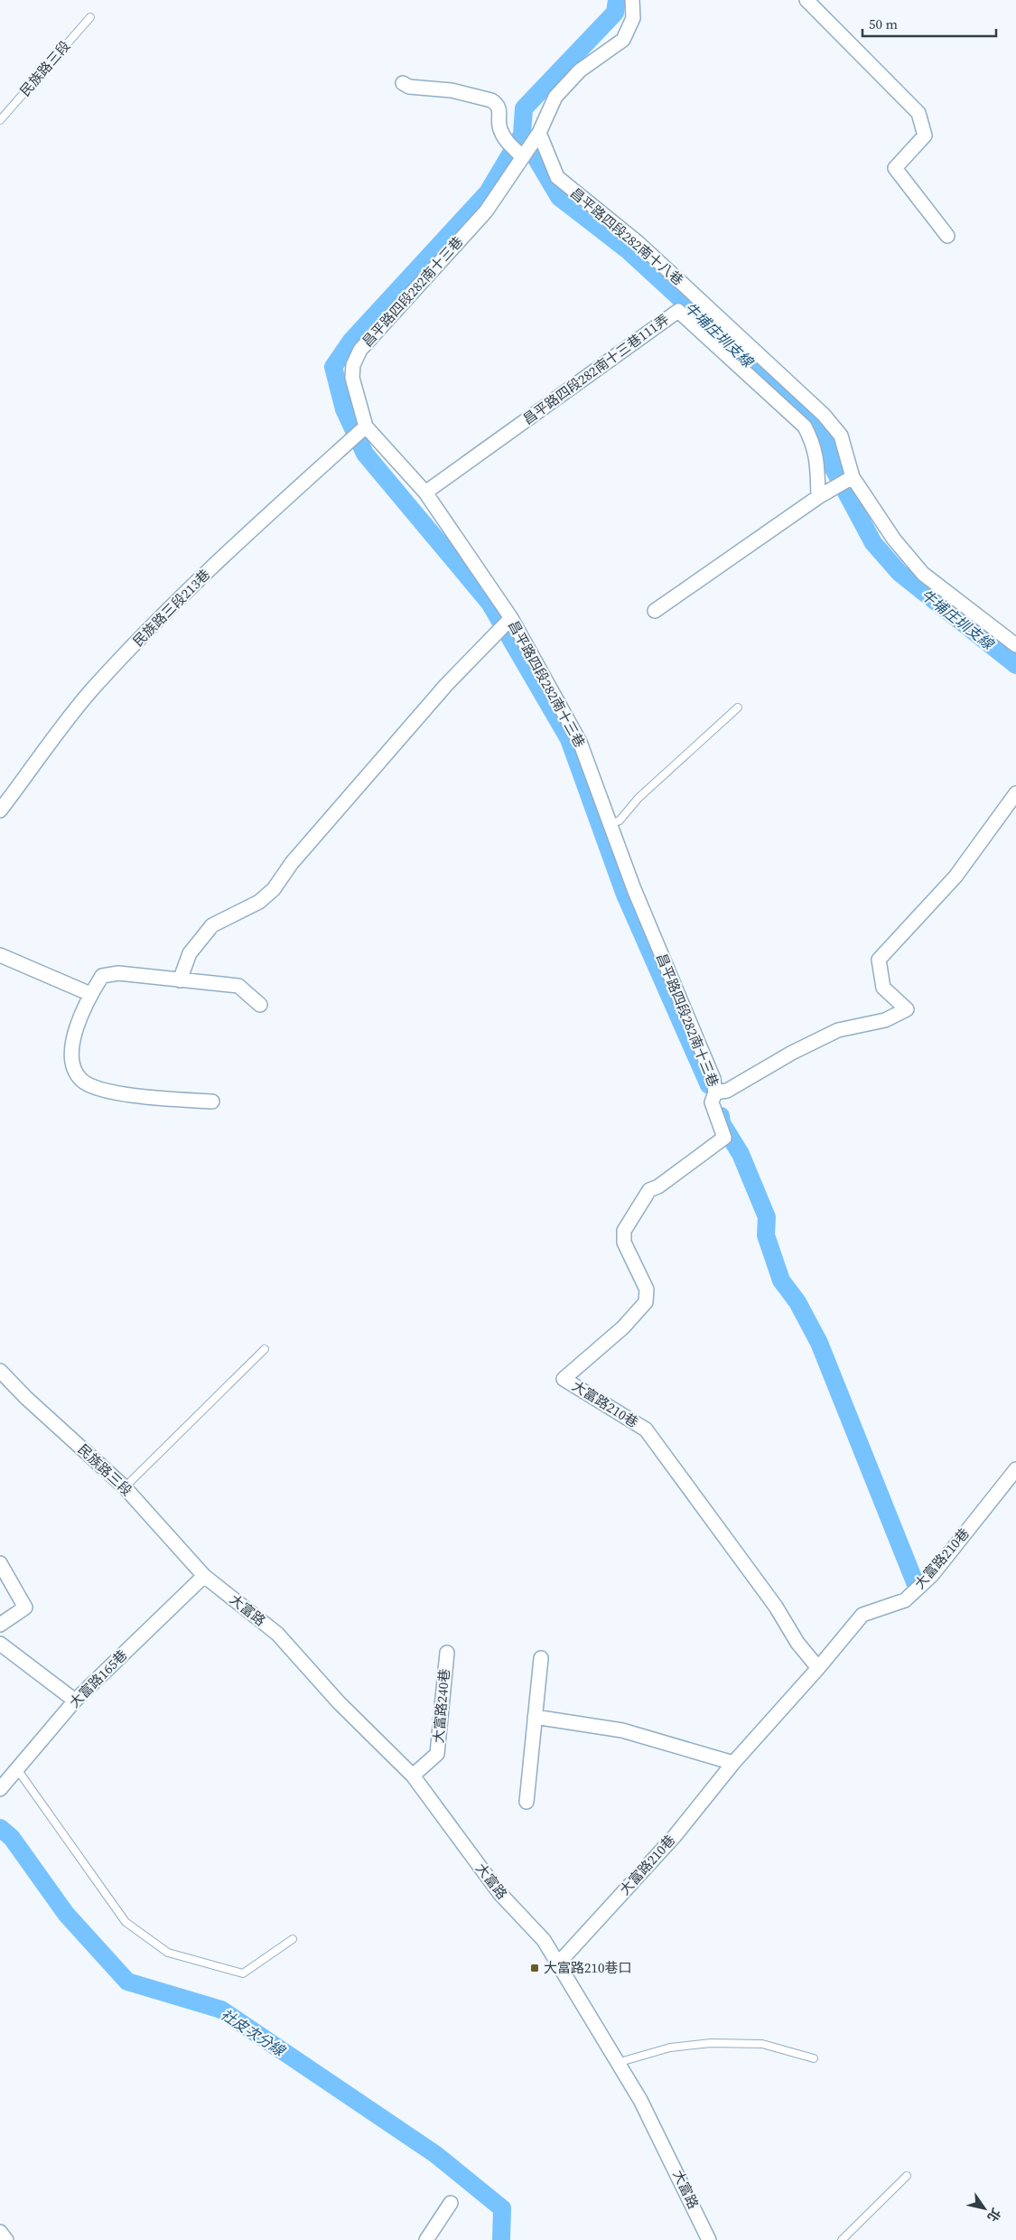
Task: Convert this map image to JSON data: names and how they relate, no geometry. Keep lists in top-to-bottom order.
{
  "streets": {
    "street": [
      "民族路三段",
      "昌平路四段282南十八巷",
      "昌平路四段282南十三巷",
      "昌平路四段282南十三巷111弄",
      "民族路三段213巷",
      "大富路210巷",
      "大富路",
      "大富路165巷",
      "大富路240巷"
    ]
  },
  "crossings": [
    ["民族路三段", "大富路"],
    ["民族路三段", "大富路165巷"],
    ["昌平路四段282南十八巷", "昌平路四段282南十三巷"],
    ["昌平路四段282南十三巷", "昌平路四段282南十三巷111弄"],
    ["昌平路四段282南十三巷", "民族路三段213巷"],
    ["昌平路四段282南十三巷", "大富路210巷"],
    ["大富路210巷", "大富路"],
    ["大富路", "大富路165巷"],
    ["大富路", "大富路240巷"]
  ],
  "water": ["牛埔庄圳支線", "社皮次分線"],
  "places": {
    "transit": ["大富路210巷口"]
  },
  "scale_bar": "50 m",
  "north": "bottom right"
}
